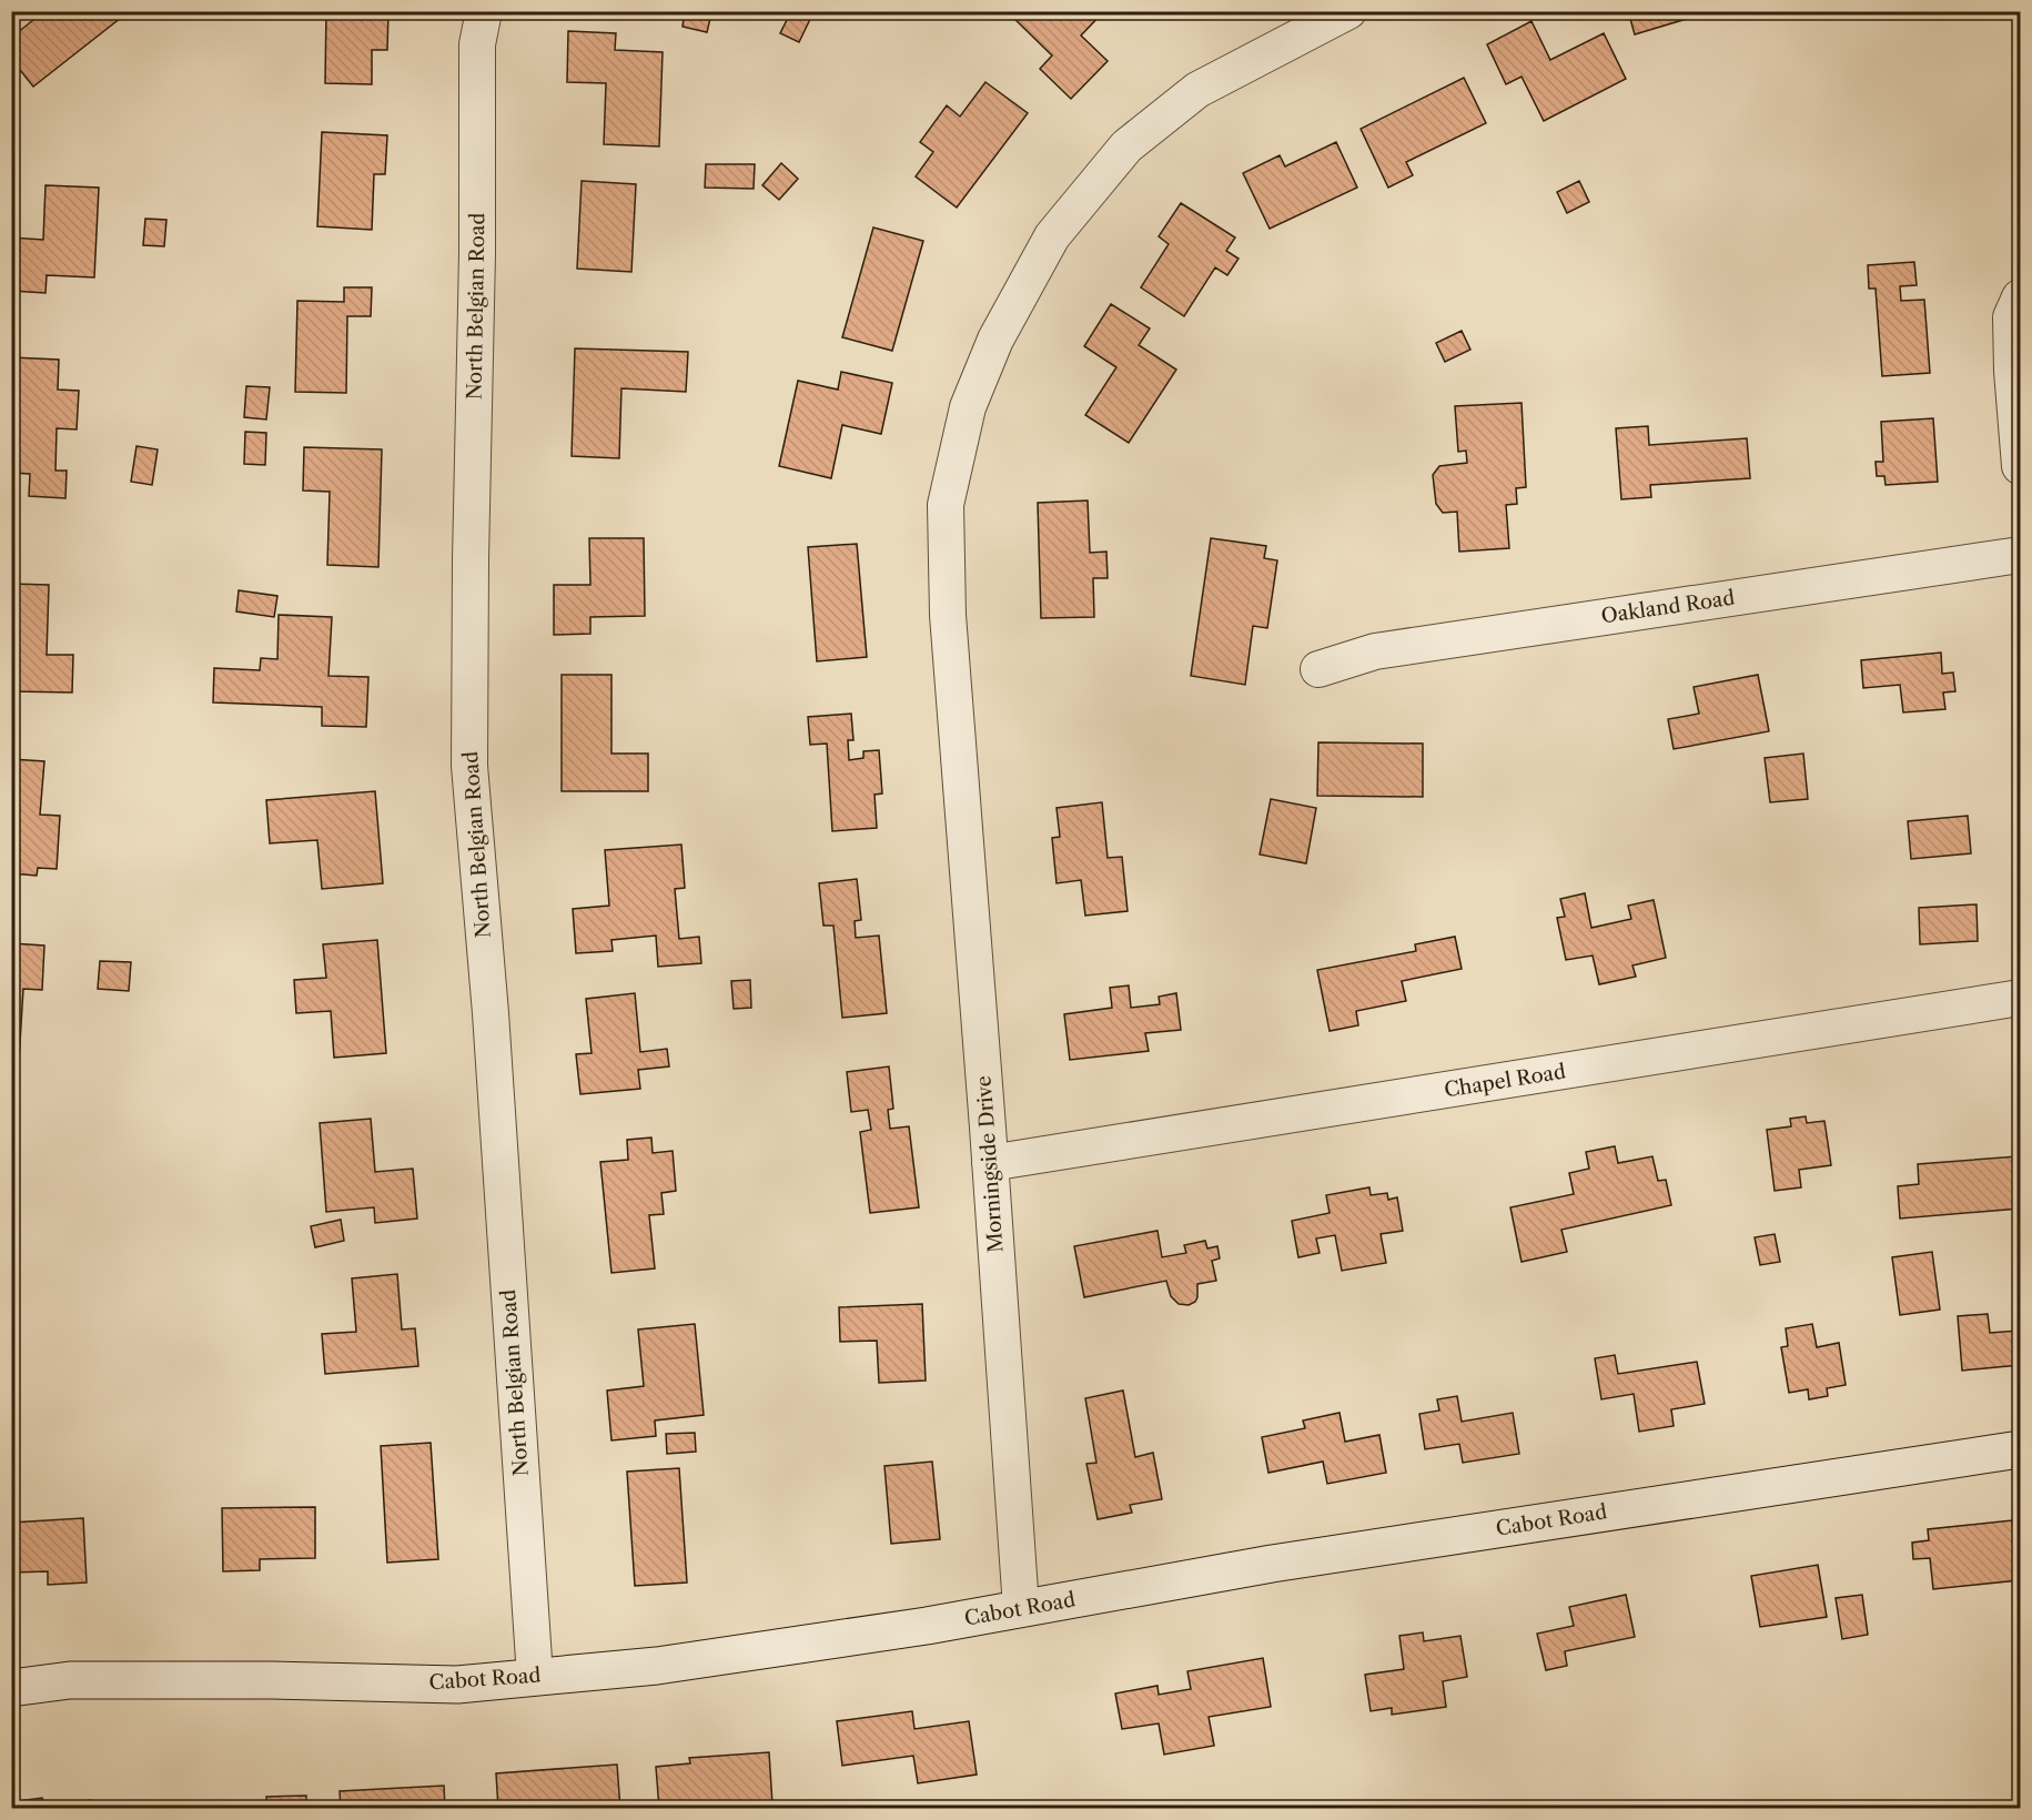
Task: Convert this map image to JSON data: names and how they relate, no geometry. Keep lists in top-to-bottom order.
{
  "streets": {
    "street": [
      "North Belgian Road",
      "Oakland Road",
      "Chapel Road",
      "Morningside Drive",
      "Cabot Road"
    ]
  },
  "crossings": [
    ["North Belgian Road", "Cabot Road"],
    ["Chapel Road", "Morningside Drive"],
    ["Morningside Drive", "Cabot Road"]
  ]
}
